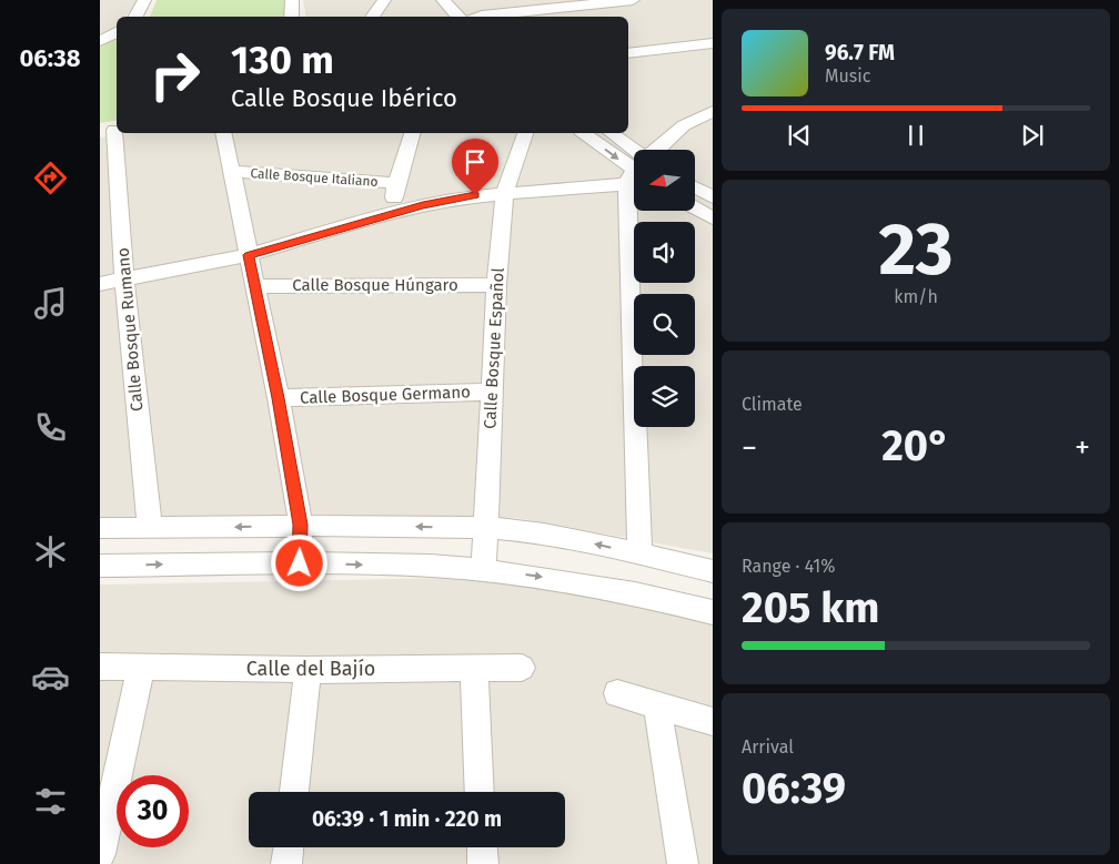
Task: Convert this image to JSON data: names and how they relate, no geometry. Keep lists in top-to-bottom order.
{
  "streets": {
    "street": [
      "Calle Bosque Italiano",
      "Calle Bosque Húngaro",
      "Calle Bosque Rumano",
      "Calle Bosque Español",
      "Calle Bosque Germano",
      "Calle del Bajío"
    ]
  },
  "crossings": [
    ["Calle Bosque Húngaro", "Calle Bosque Español"],
    ["Calle Bosque Español", "Calle Bosque Germano"]
  ],
  "north": "left",
  "page": {
    "tabs": "06:38",
    "turn": ["130 m", "Calle Bosque Ibérico"],
    "song": ["96.7 FM", "Music"],
    "tile": [
      ["23", "km/h"],
      "Climate",
      ["Range · 41%", "205 km"],
      ["Arrival", "06:39"]
    ],
    "heat": ["−", "20°", "+"],
    "limit": "30",
    "trip": "06:39 · 1 min · 220 m"
  }
}
